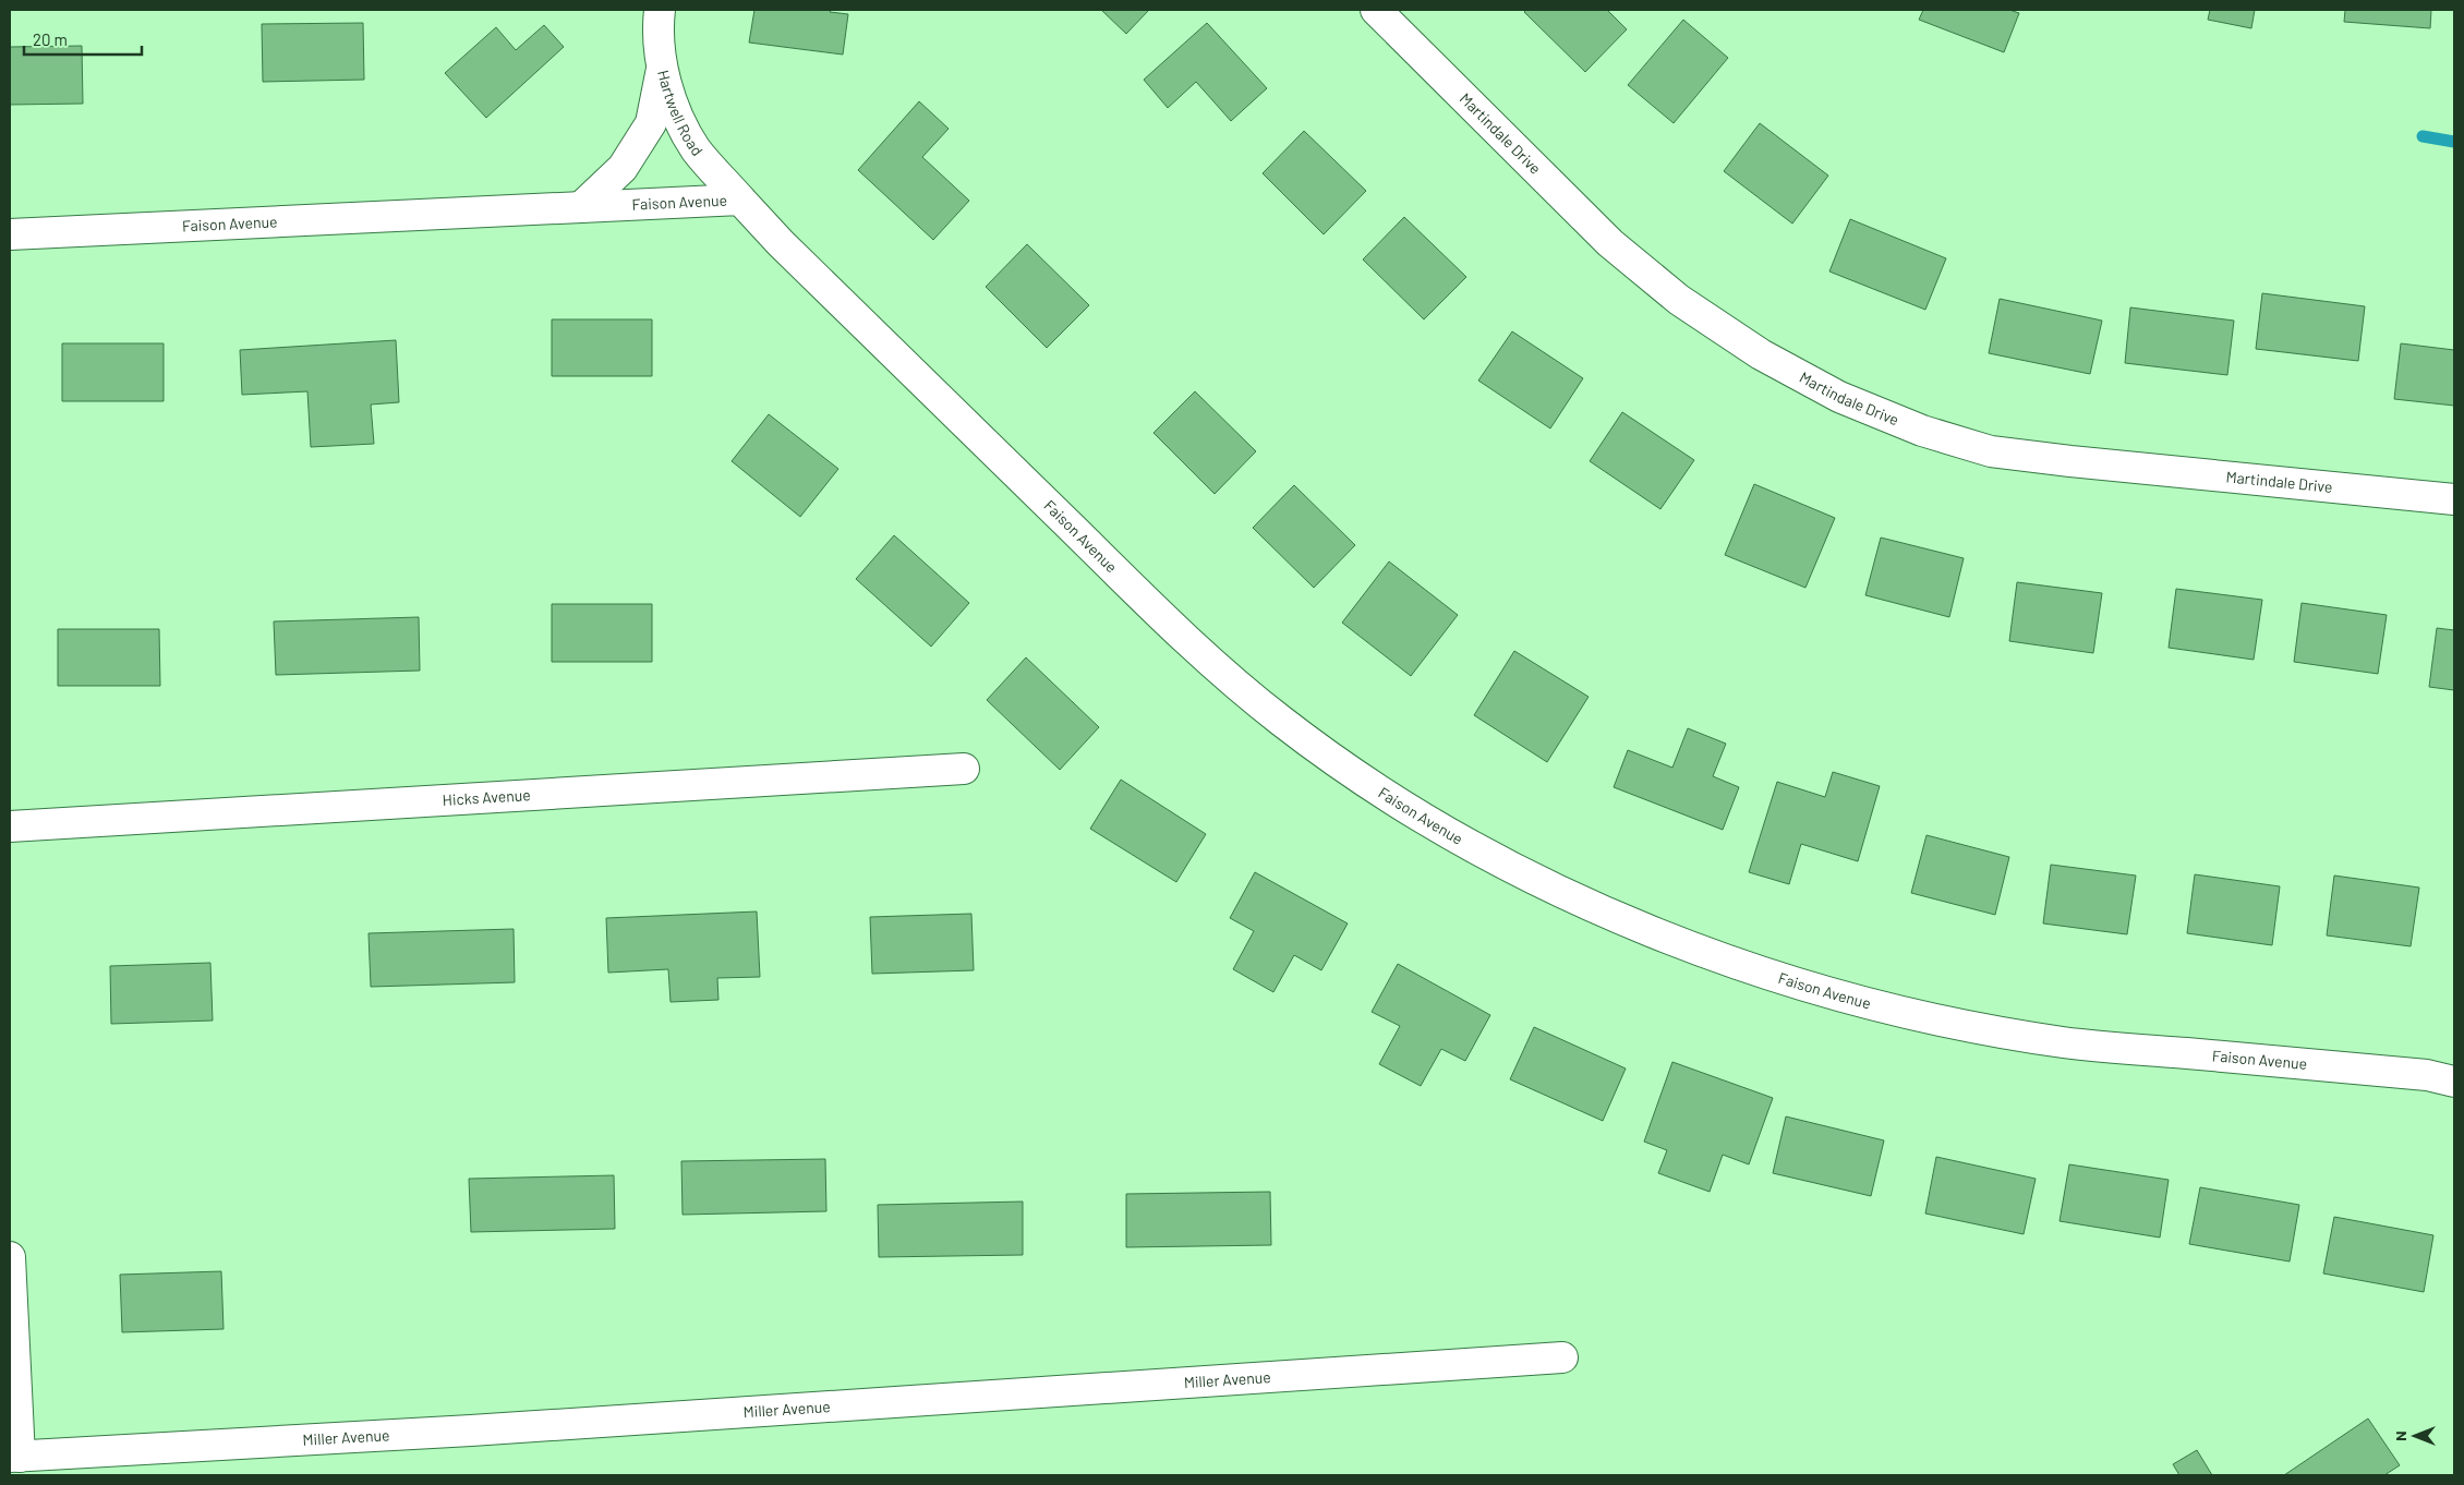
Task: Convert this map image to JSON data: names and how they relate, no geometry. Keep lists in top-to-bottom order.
{
  "streets": {
    "street": [
      "Hartwell Road",
      "Martindale Drive",
      "Faison Avenue",
      "Hicks Avenue",
      "Miller Avenue"
    ]
  },
  "crossings": [
    ["Hartwell Road", "Faison Avenue"]
  ],
  "scale_bar": "20 m",
  "north": "left"
}
